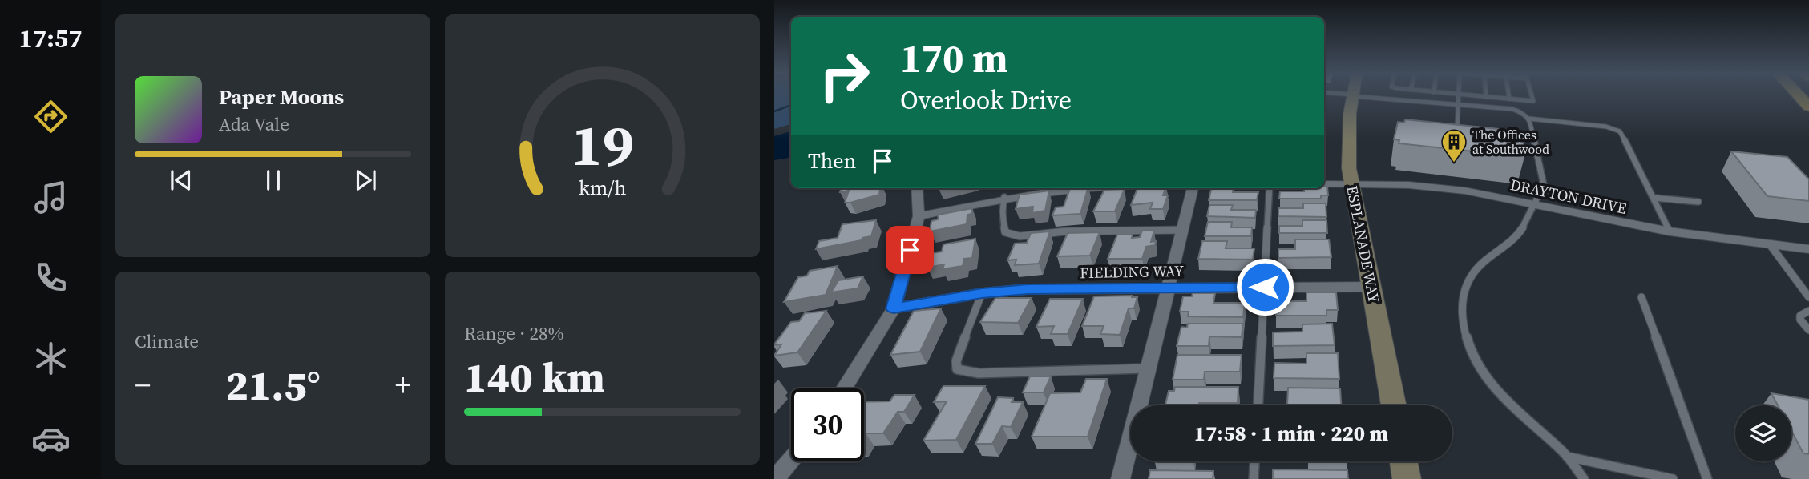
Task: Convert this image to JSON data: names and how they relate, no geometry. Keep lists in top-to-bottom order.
{
  "streets": {
    "street": ["DRAYTON DRIVE", "ESPLANADE WAY", "FIELDING WAY"]
  },
  "crossings": [
    ["DRAYTON DRIVE", "ESPLANADE WAY"],
    ["ESPLANADE WAY", "FIELDING WAY"]
  ],
  "places": {
    "building": ["The Offices at Southwood"]
  },
  "page": {
    "tabs": "17:57",
    "turn": ["170 m", "Overlook Drive"],
    "song": ["Paper Moons", "Ada Vale"],
    "then": "Then",
    "tile": [
      "Climate",
      ["Range · 28%", "140 km"]
    ],
    "heat": ["−", "21.5°", "+"],
    "limit": "30",
    "trip": "17:58 · 1 min · 220 m",
    "gauge": ["19", "km/h"]
  }
}
